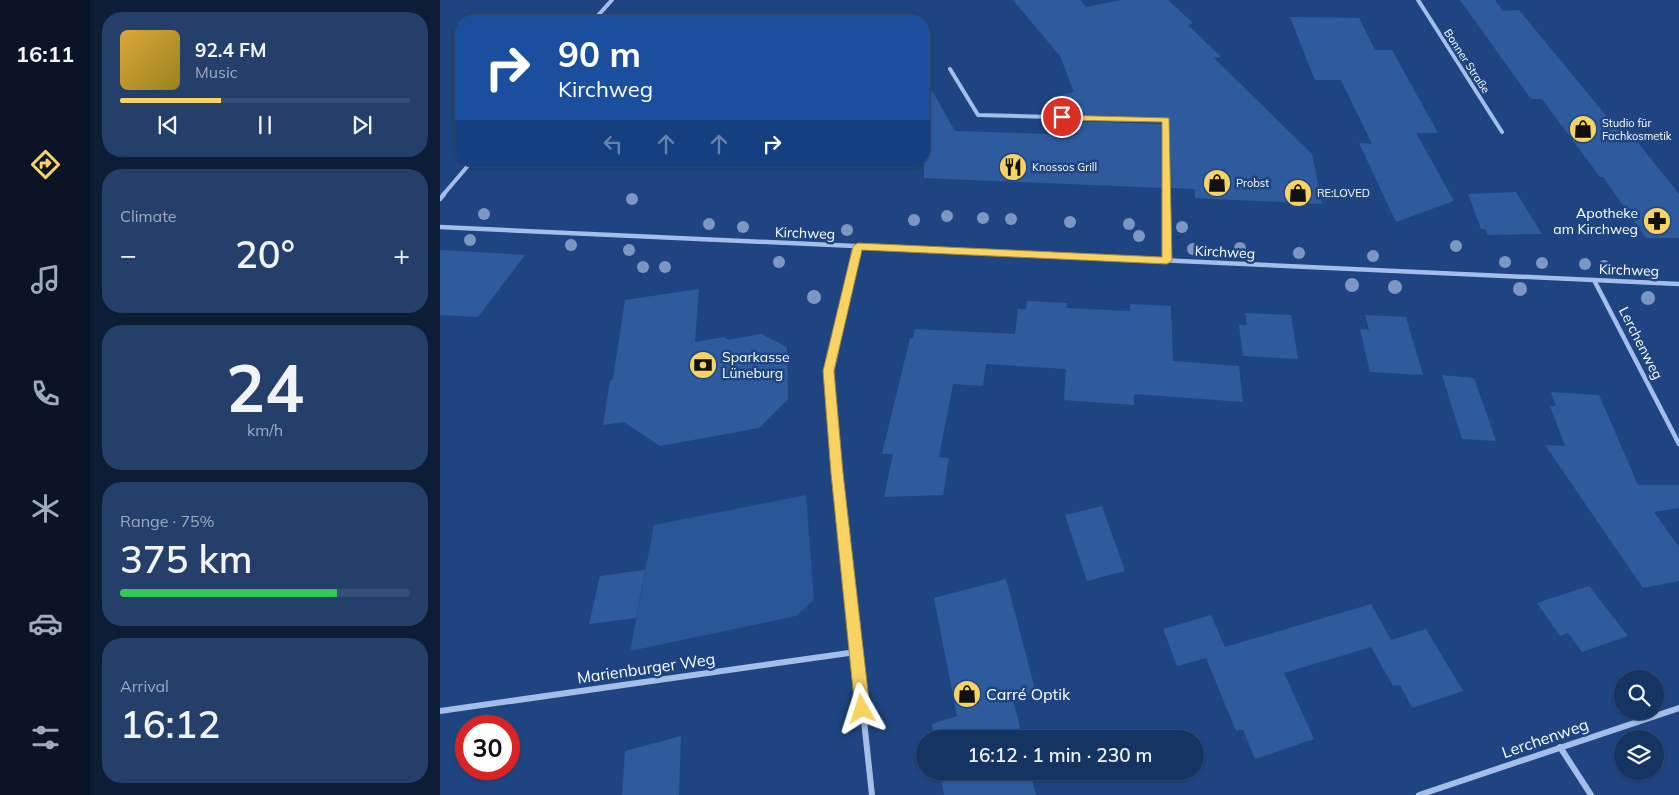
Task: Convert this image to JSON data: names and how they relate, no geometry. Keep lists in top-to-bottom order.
{
  "streets": {
    "street": [
      "Bonner Straße",
      "Kirchweg",
      "Lerchenweg",
      "Marienburger Weg"
    ]
  },
  "crossings": [
    ["Kirchweg", "Lerchenweg"]
  ],
  "places": {
    "shop": [
      "Studio für Fachkosmetik",
      "Probst",
      "RE:LOVED",
      "Carré Optik"
    ],
    "restaurant": ["Knossos Grill"],
    "pharmacy": ["Apotheke am Kirchweg"],
    "bank": ["Sparkasse Lüneburg"]
  },
  "page": {
    "tabs": "16:11",
    "turn": ["90 m", "Kirchweg"],
    "song": ["92.4 FM", "Music"],
    "tile": [
      "Climate",
      ["24", "km/h"],
      ["Range · 75%", "375 km"],
      ["Arrival", "16:12"]
    ],
    "heat": ["−", "20°", "+"],
    "limit": "30",
    "trip": "16:12 · 1 min · 230 m"
  }
}
